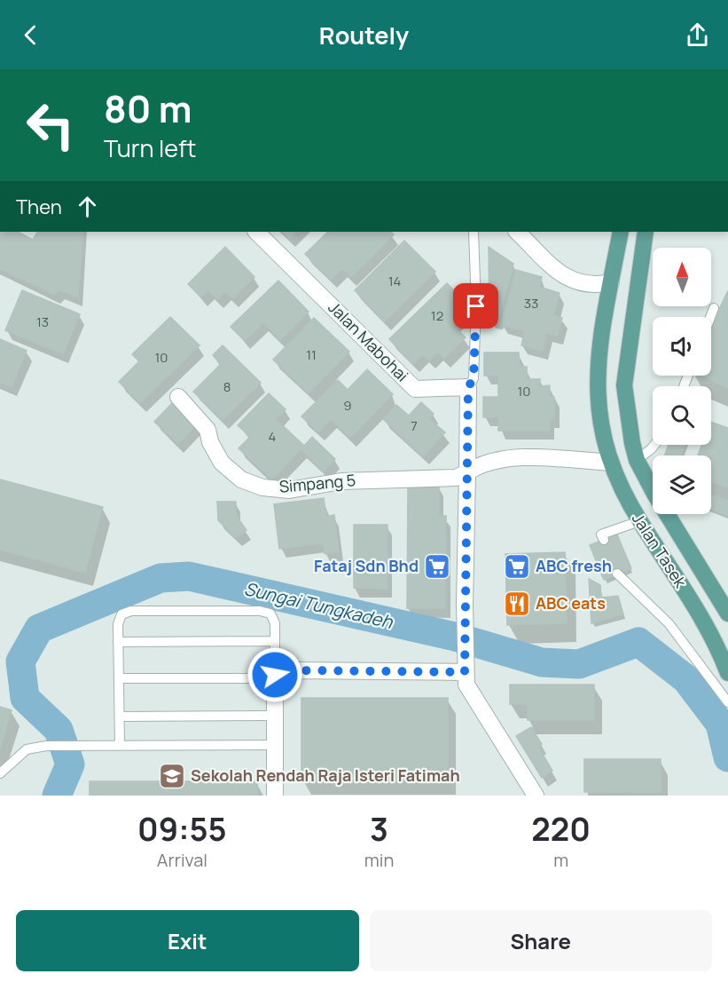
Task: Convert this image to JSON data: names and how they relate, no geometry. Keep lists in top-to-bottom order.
{
  "streets": {
    "main road": ["Jalan Tasek"],
    "street": ["Jalan Mabohai", "Simpang 5"]
  },
  "water": ["Sungai Tungkadeh"],
  "places": {
    "supermarket": ["Fataj Sdn Bhd", "ABC fresh"],
    "restaurant": ["ABC eats"],
    "school or university": ["Sekolah Rendah Raja Isteri Fatimah"]
  },
  "house_numbers": [
    "14",
    "33",
    "12",
    "13",
    "11",
    "10",
    "8",
    "10",
    "9",
    "7",
    "4"
  ],
  "north": "top",
  "page": {
    "header": "Routely",
    "turn": ["80 m", "Turn left"],
    "then": "Then",
    "eta": [
      "09:55",
      "Arrival",
      "3",
      "min",
      "220",
      "m"
    ],
    "buttons": ["Exit", "Share"]
  }
}
